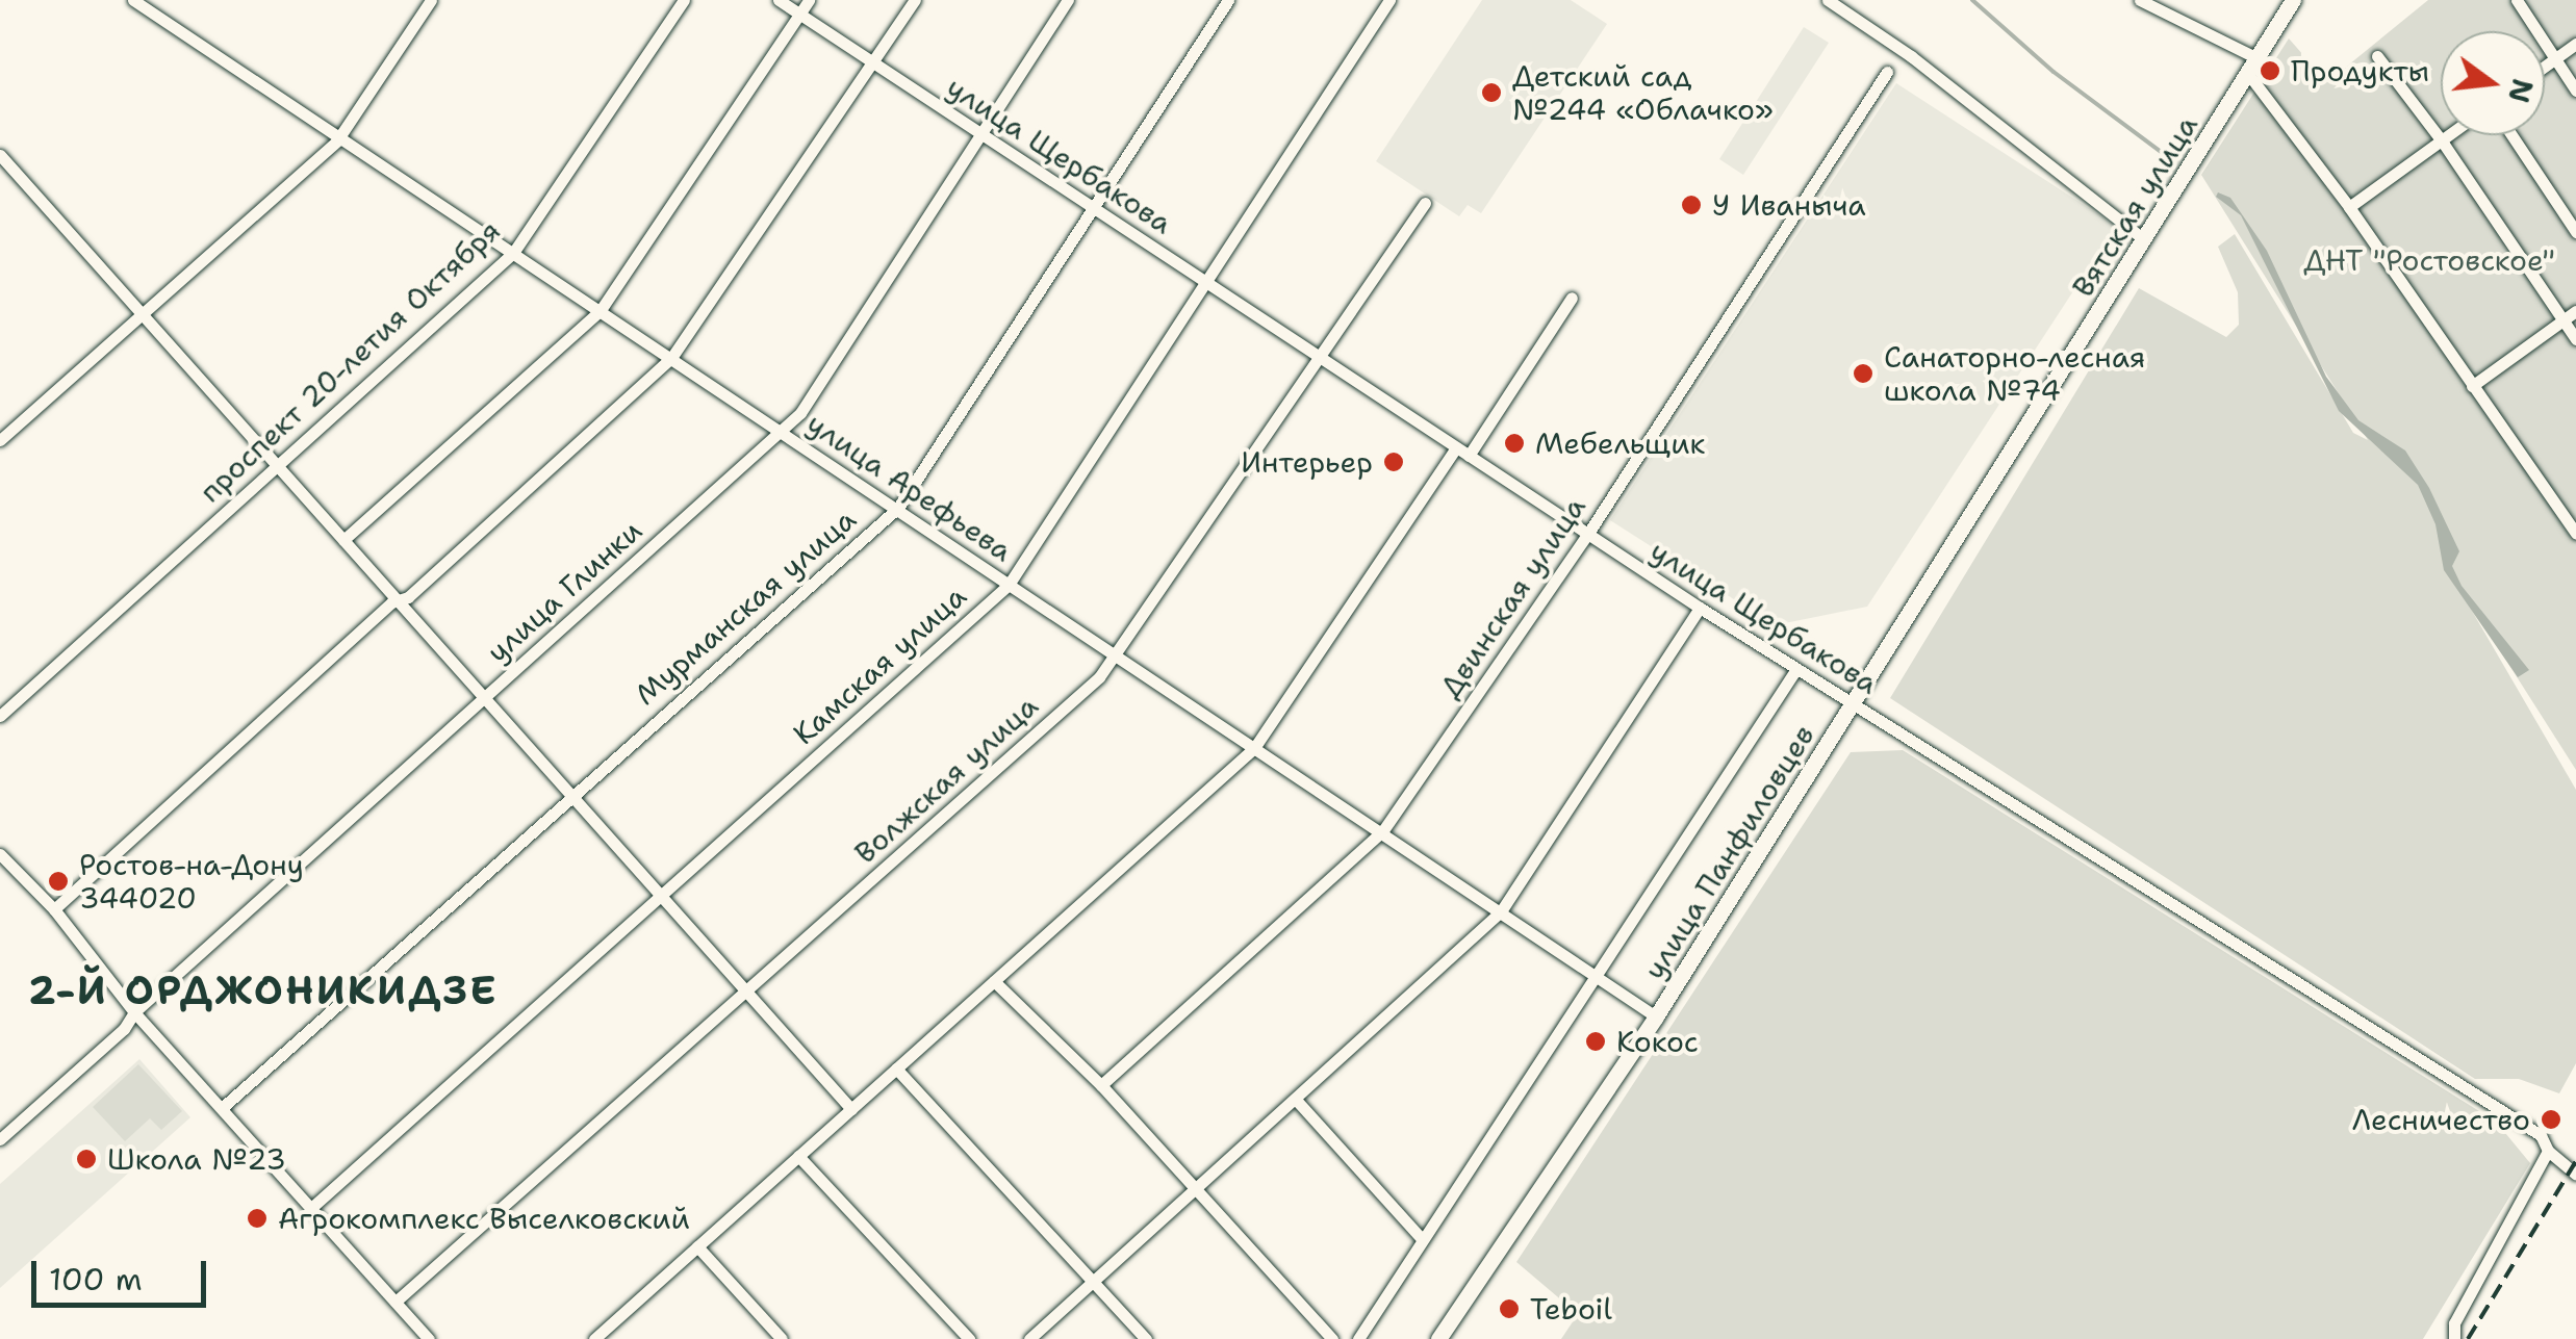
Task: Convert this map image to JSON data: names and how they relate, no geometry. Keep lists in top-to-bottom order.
{
  "streets": {
    "main road": ["Вятская улица", "улица Панфиловцев"],
    "street": [
      "улица Щербакова",
      "проспект 20-летия Октября",
      "улица Арефьева",
      "улица Глинки",
      "Двинская улица",
      "Мурманская улица",
      "Камская улица",
      "Волжская улица"
    ]
  },
  "crossings": [
    ["улица Щербакова", "Вятская улица"],
    ["улица Щербакова", "улица Глинки"],
    ["улица Щербакова", "Двинская улица"],
    ["улица Щербакова", "Мурманская улица"],
    ["улица Щербакова", "Камская улица"],
    ["улица Щербакова", "Волжская улица"],
    ["улица Щербакова", "улица Панфиловцев"],
    ["Вятская улица", "улица Панфиловцев"],
    ["проспект 20-летия Октября", "улица Арефьева"],
    ["улица Арефьева", "улица Глинки"],
    ["улица Арефьева", "Двинская улица"],
    ["улица Арефьева", "Мурманская улица"],
    ["улица Арефьева", "Камская улица"],
    ["улица Арефьева", "Волжская улица"],
    ["улица Арефьева", "улица Панфиловцев"]
  ],
  "districts": ["2-Й ОРДЖОНИКИДЗЕ"],
  "parks": ["ДНТ \"Ростовское\""],
  "places": [
    "Продукты",
    "Детский сад №244 «Облачко»",
    "У Иваныча",
    "Санаторно-лесная школа №74",
    "Мебельщик",
    "Интерьер",
    "Ростов-на-Дону 344020",
    "Кокос",
    "Лесничество",
    "Школа №23",
    "Агрокомплекс Выселковский",
    "Teboil"
  ],
  "scale_bar": "100 m",
  "north": "right"
}
